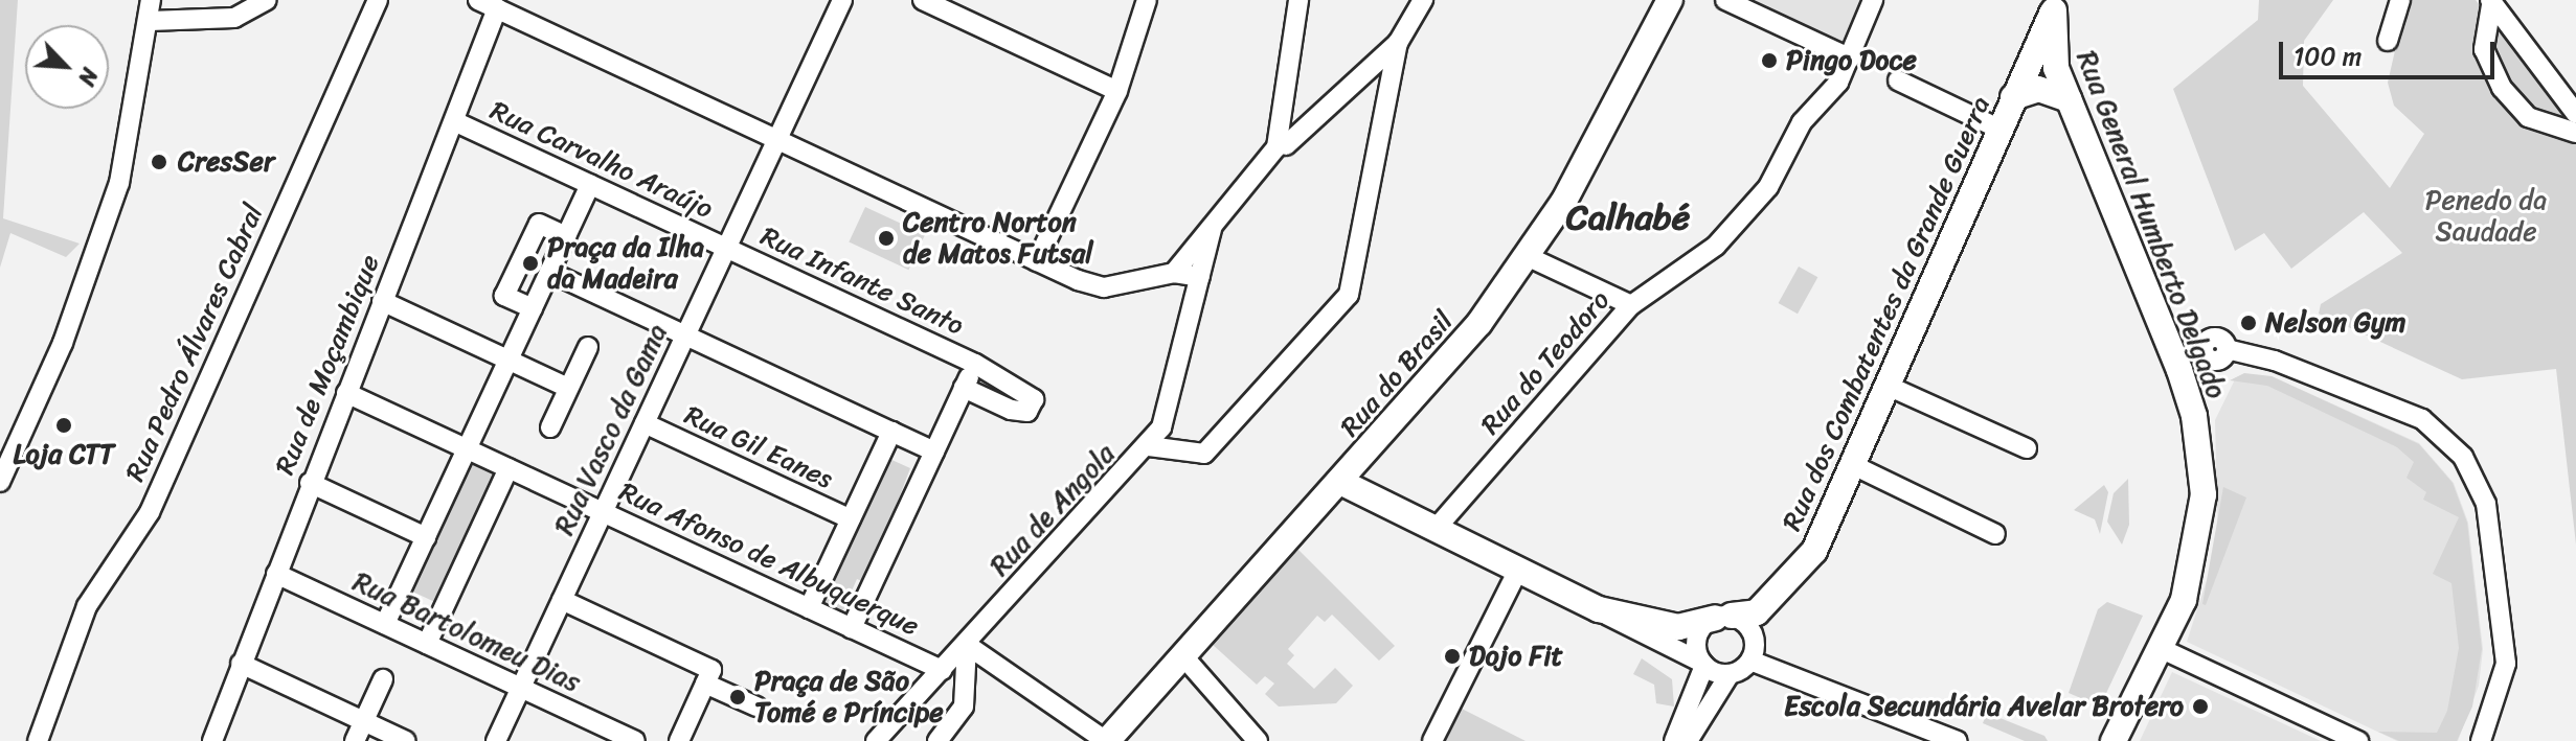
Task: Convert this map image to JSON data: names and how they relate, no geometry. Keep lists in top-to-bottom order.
{
  "streets": {
    "main road": ["Rua General Humberto Delgado", "Rua dos Combatentes da Grande Guerra", "Rua do Brasil"],
    "street": [
      "Rua Carvalho Araújo",
      "Rua Infante Santo",
      "Rua Pedro Álvares Cabral",
      "Rua do Teodoro",
      "Rua de Moçambique",
      "Rua Vasco da Gama",
      "Rua Gil Eanes",
      "Rua de Angola",
      "Rua Afonso de Albuquerque",
      "Rua Bartolomeu Dias"
    ]
  },
  "crossings": [
    ["Rua Carvalho Araújo", "Rua Infante Santo"],
    ["Rua Carvalho Araújo", "Rua de Moçambique"],
    ["Rua Carvalho Araújo", "Rua Vasco da Gama"],
    ["Rua General Humberto Delgado", "Rua dos Combatentes da Grande Guerra"],
    ["Rua Infante Santo", "Rua Vasco da Gama"],
    ["Rua dos Combatentes da Grande Guerra", "Rua do Teodoro"],
    ["Rua dos Combatentes da Grande Guerra", "Rua do Brasil"],
    ["Rua de Moçambique", "Rua Afonso de Albuquerque"],
    ["Rua de Moçambique", "Rua Bartolomeu Dias"],
    ["Rua Vasco da Gama", "Rua Gil Eanes"],
    ["Rua Vasco da Gama", "Rua Afonso de Albuquerque"],
    ["Rua Vasco da Gama", "Rua Bartolomeu Dias"],
    ["Rua de Angola", "Rua Afonso de Albuquerque"]
  ],
  "districts": ["Calhabé"],
  "parks": ["Penedo da Saudade"],
  "places": [
    "Pingo Doce",
    "CresSer",
    "Centro Norton de Matos Futsal",
    "Praça da Ilha da Madeira",
    "Nelson Gym",
    "Loja CTT",
    "Dojo Fit",
    "Praça de São Tomé e Príncipe",
    "Escola Secundária Avelar Brotero"
  ],
  "scale_bar": "100 m",
  "north": "bottom right"
}
